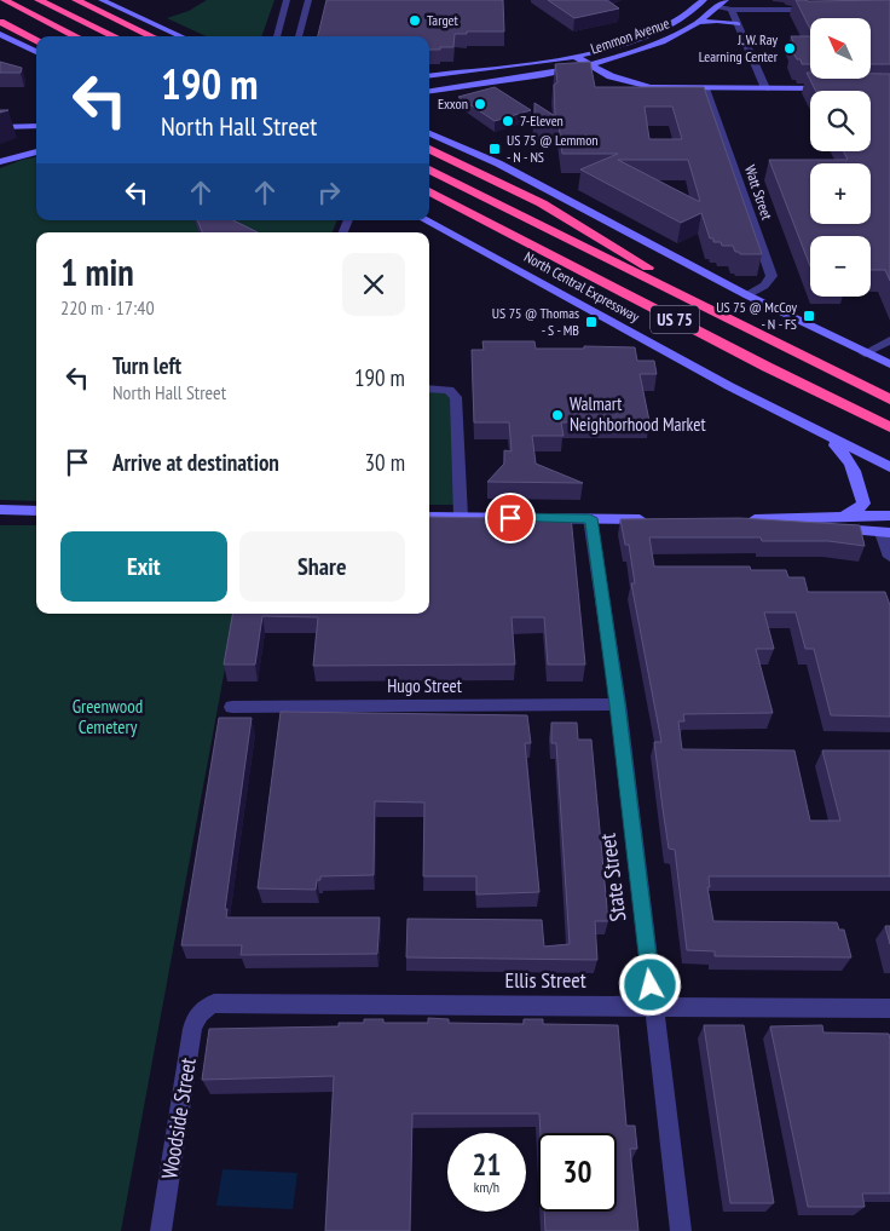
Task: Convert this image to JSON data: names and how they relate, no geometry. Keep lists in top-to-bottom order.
{
  "streets": {
    "highway": ["North Central Expressway", "US 75"],
    "main road": ["Lemmon Avenue"],
    "street": [
      "Watt Street",
      "Hugo Street",
      "State Street",
      "Ellis Street",
      "Woodside Street"
    ]
  },
  "crossings": [
    ["Hugo Street", "State Street"],
    ["State Street", "Ellis Street"],
    ["Ellis Street", "Woodside Street"]
  ],
  "parks": ["Greenwood Cemetery"],
  "places": {
    "other": [
      "Target",
      "J. W. Ray Learning Center",
      "Exxon",
      "7-Eleven",
      "Walmart Neighborhood Market"
    ],
    "transit": ["US 75 @ Lemmon - N - NS", "US 75 @ McCoy - N - FS", "US 75 @ Thomas - S - MB"]
  },
  "north": "top left",
  "page": {
    "map_buttons": ["+", "−"],
    "turn": ["190 m", "North Hall Street"],
    "heading": ["1 min", "220 m · 17:40"],
    "list": [
      {
        "name": "Turn left",
        "note": "North Hall Street",
        "value": "190 m"
      },
      {
        "name": "Arrive at destination",
        "value": "30 m"
      }
    ],
    "buttons": ["Exit", "Share"],
    "speed": "21 km/h",
    "limit": "30"
  }
}
